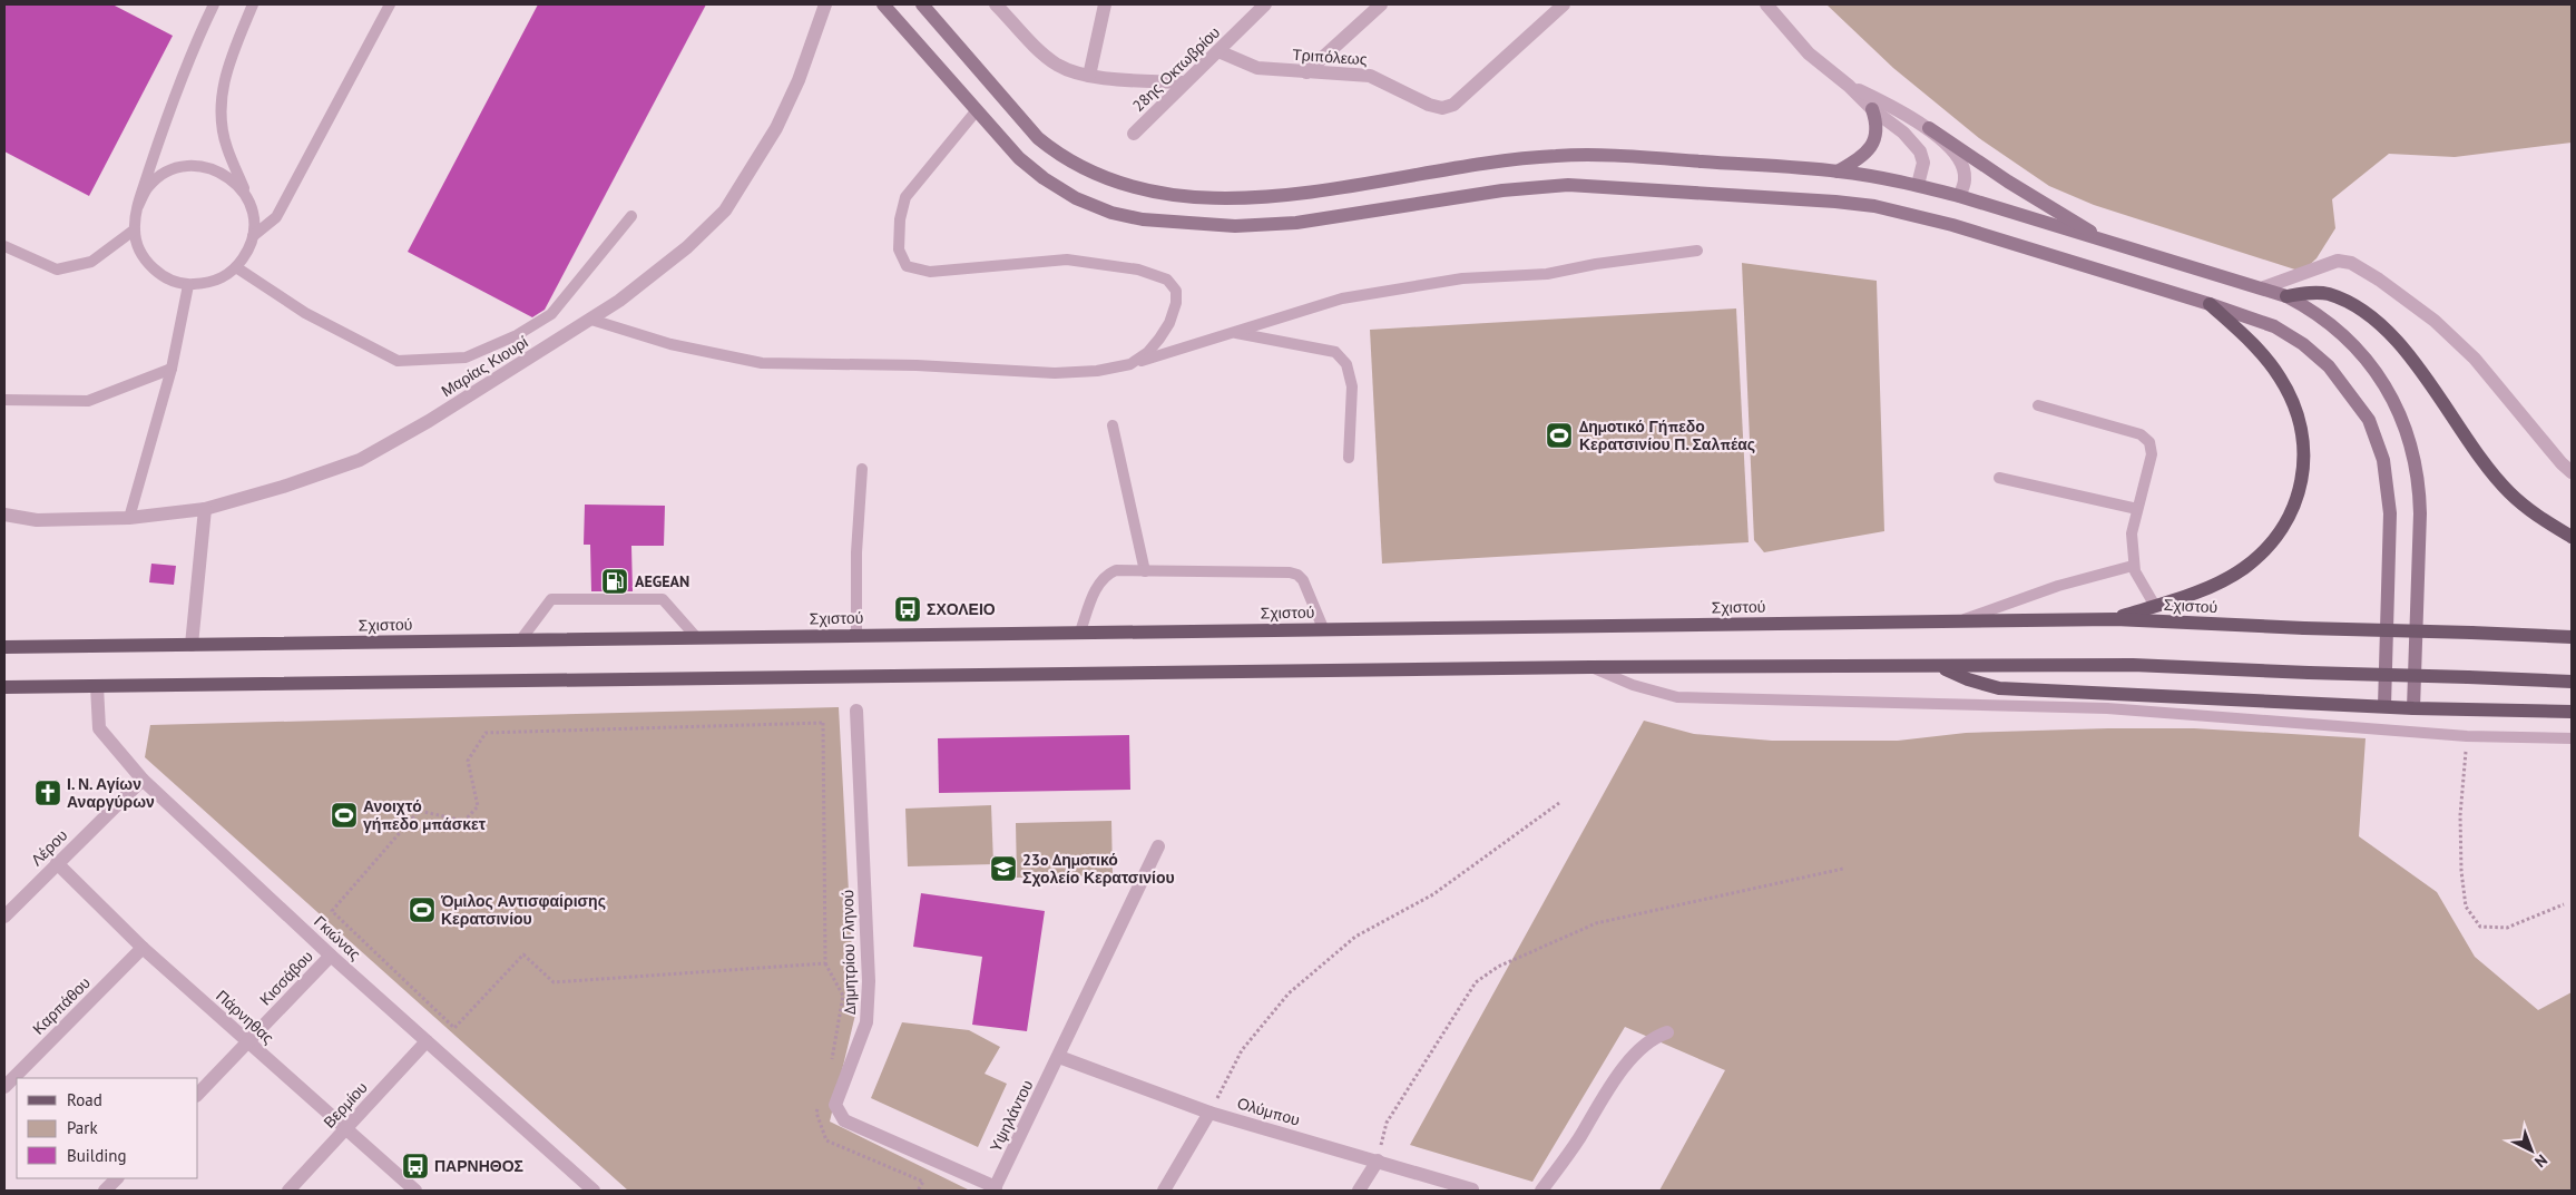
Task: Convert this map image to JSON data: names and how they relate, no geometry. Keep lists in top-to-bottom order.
{
  "streets": {
    "main road": ["Σχιστού"],
    "street": [
      "Τριπόλεως",
      "28ης Οκτωβρίου",
      "Μαρίας Κιουρί",
      "Λέρου",
      "Γκιώνας",
      "Δημητρίου Γληνού",
      "Κισσάβου",
      "Καρπάθου",
      "Πάρνηθας",
      "Βερμίου",
      "Ολύμπου",
      "Υψηλάντου"
    ]
  },
  "crossings": [
    ["Τριπόλεως", "28ης Οκτωβρίου"],
    ["Λέρου", "Γκιώνας"],
    ["Λέρου", "Πάρνηθας"],
    ["Γκιώνας", "Κισσάβου"],
    ["Γκιώνας", "Βερμίου"],
    ["Δημητρίου Γληνού", "Υψηλάντου"],
    ["Κισσάβου", "Πάρνηθας"],
    ["Καρπάθου", "Πάρνηθας"],
    ["Πάρνηθας", "Βερμίου"],
    ["Ολύμπου", "Υψηλάντου"]
  ],
  "places": {
    "sports": ["Δημοτικό Γήπεδο Κερατσινίου Π. Σαλπέας", "Ανοιχτό γήπεδο μπάσκετ", "Όμιλος Αντισφαίρισης Κερατσινίου"],
    "fuel station": ["AEGEAN"],
    "bus stop": ["ΣΧΟΛΕΙΟ", "ΠΑΡΝΗΘΟΣ"],
    "church": ["Ι. Ν. Αγίων Αναργύρων"],
    "school or university": ["23o Δημοτικό Σχολείο Κερατσινίου"]
  },
  "legend": ["Road", "Park", "Building"],
  "north": "bottom right"
}
